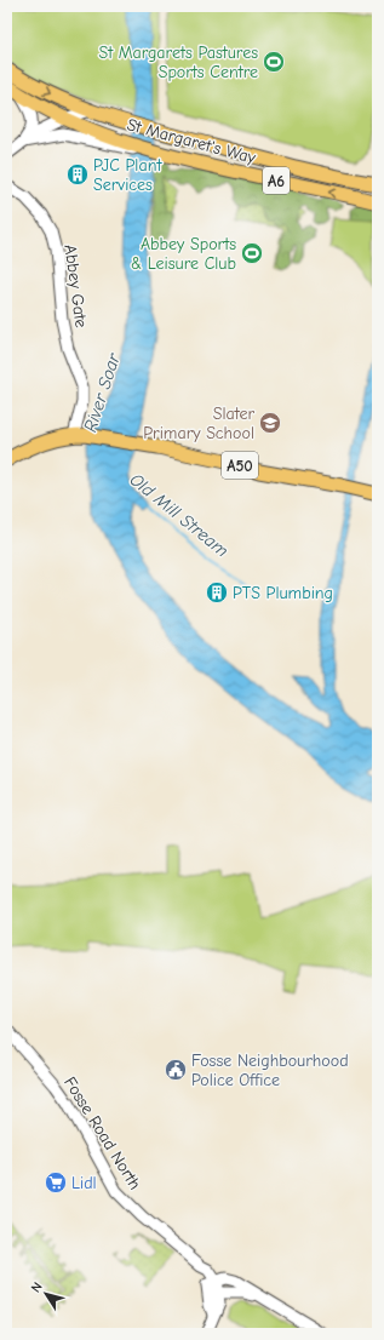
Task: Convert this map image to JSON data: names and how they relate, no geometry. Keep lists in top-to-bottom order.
{
  "streets": {
    "main road": ["St Margaret's Way", "A6", "A50"],
    "street": ["Abbey Gate", "Fosse Road North"]
  },
  "crossings": [
    ["Abbey Gate", "A50"]
  ],
  "water": ["River Soar", "Old Mill Stream"],
  "places": {
    "sports": ["St Margarets Pastures Sports Centre", "Abbey Sports & Leisure Club"],
    "building": ["PJC Plant Services", "PTS Plumbing"],
    "school or university": ["Slater Primary School"],
    "public building": ["Fosse Neighbourhood Police Office"],
    "supermarket": ["Lidl"]
  },
  "north": "top left"
}
